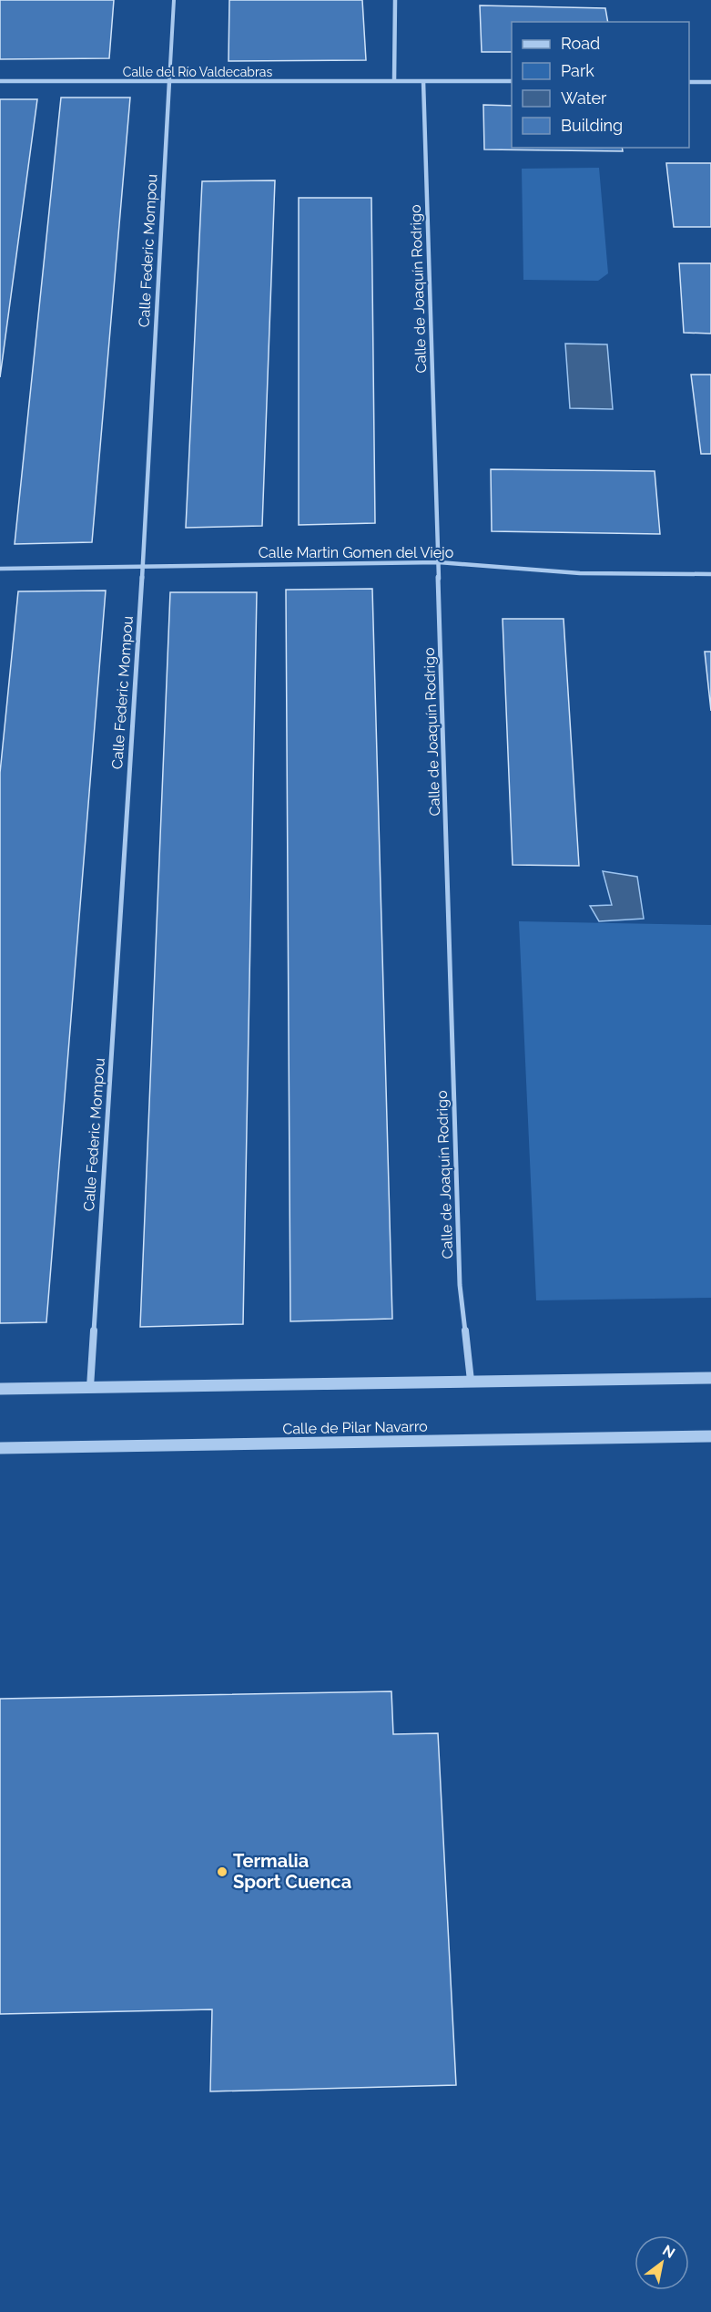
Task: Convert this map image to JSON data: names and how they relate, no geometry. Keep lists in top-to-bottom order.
{
  "streets": {
    "street": [
      "Calle del Río Valdecabras",
      "Calle Federic Mompou",
      "Calle de Joaquín Rodrigo",
      "Calle Martin Gomen del Viejo",
      "Calle de Pilar Navarro"
    ]
  },
  "crossings": [
    ["Calle del Río Valdecabras", "Calle Federic Mompou"],
    ["Calle del Río Valdecabras", "Calle de Joaquín Rodrigo"],
    ["Calle Federic Mompou", "Calle Martin Gomen del Viejo"],
    ["Calle de Joaquín Rodrigo", "Calle Martin Gomen del Viejo"]
  ],
  "places": ["Termalia Sport Cuenca"],
  "legend": [
    "Road",
    "Park",
    "Water",
    "Building"
  ],
  "north": "top right"
}
